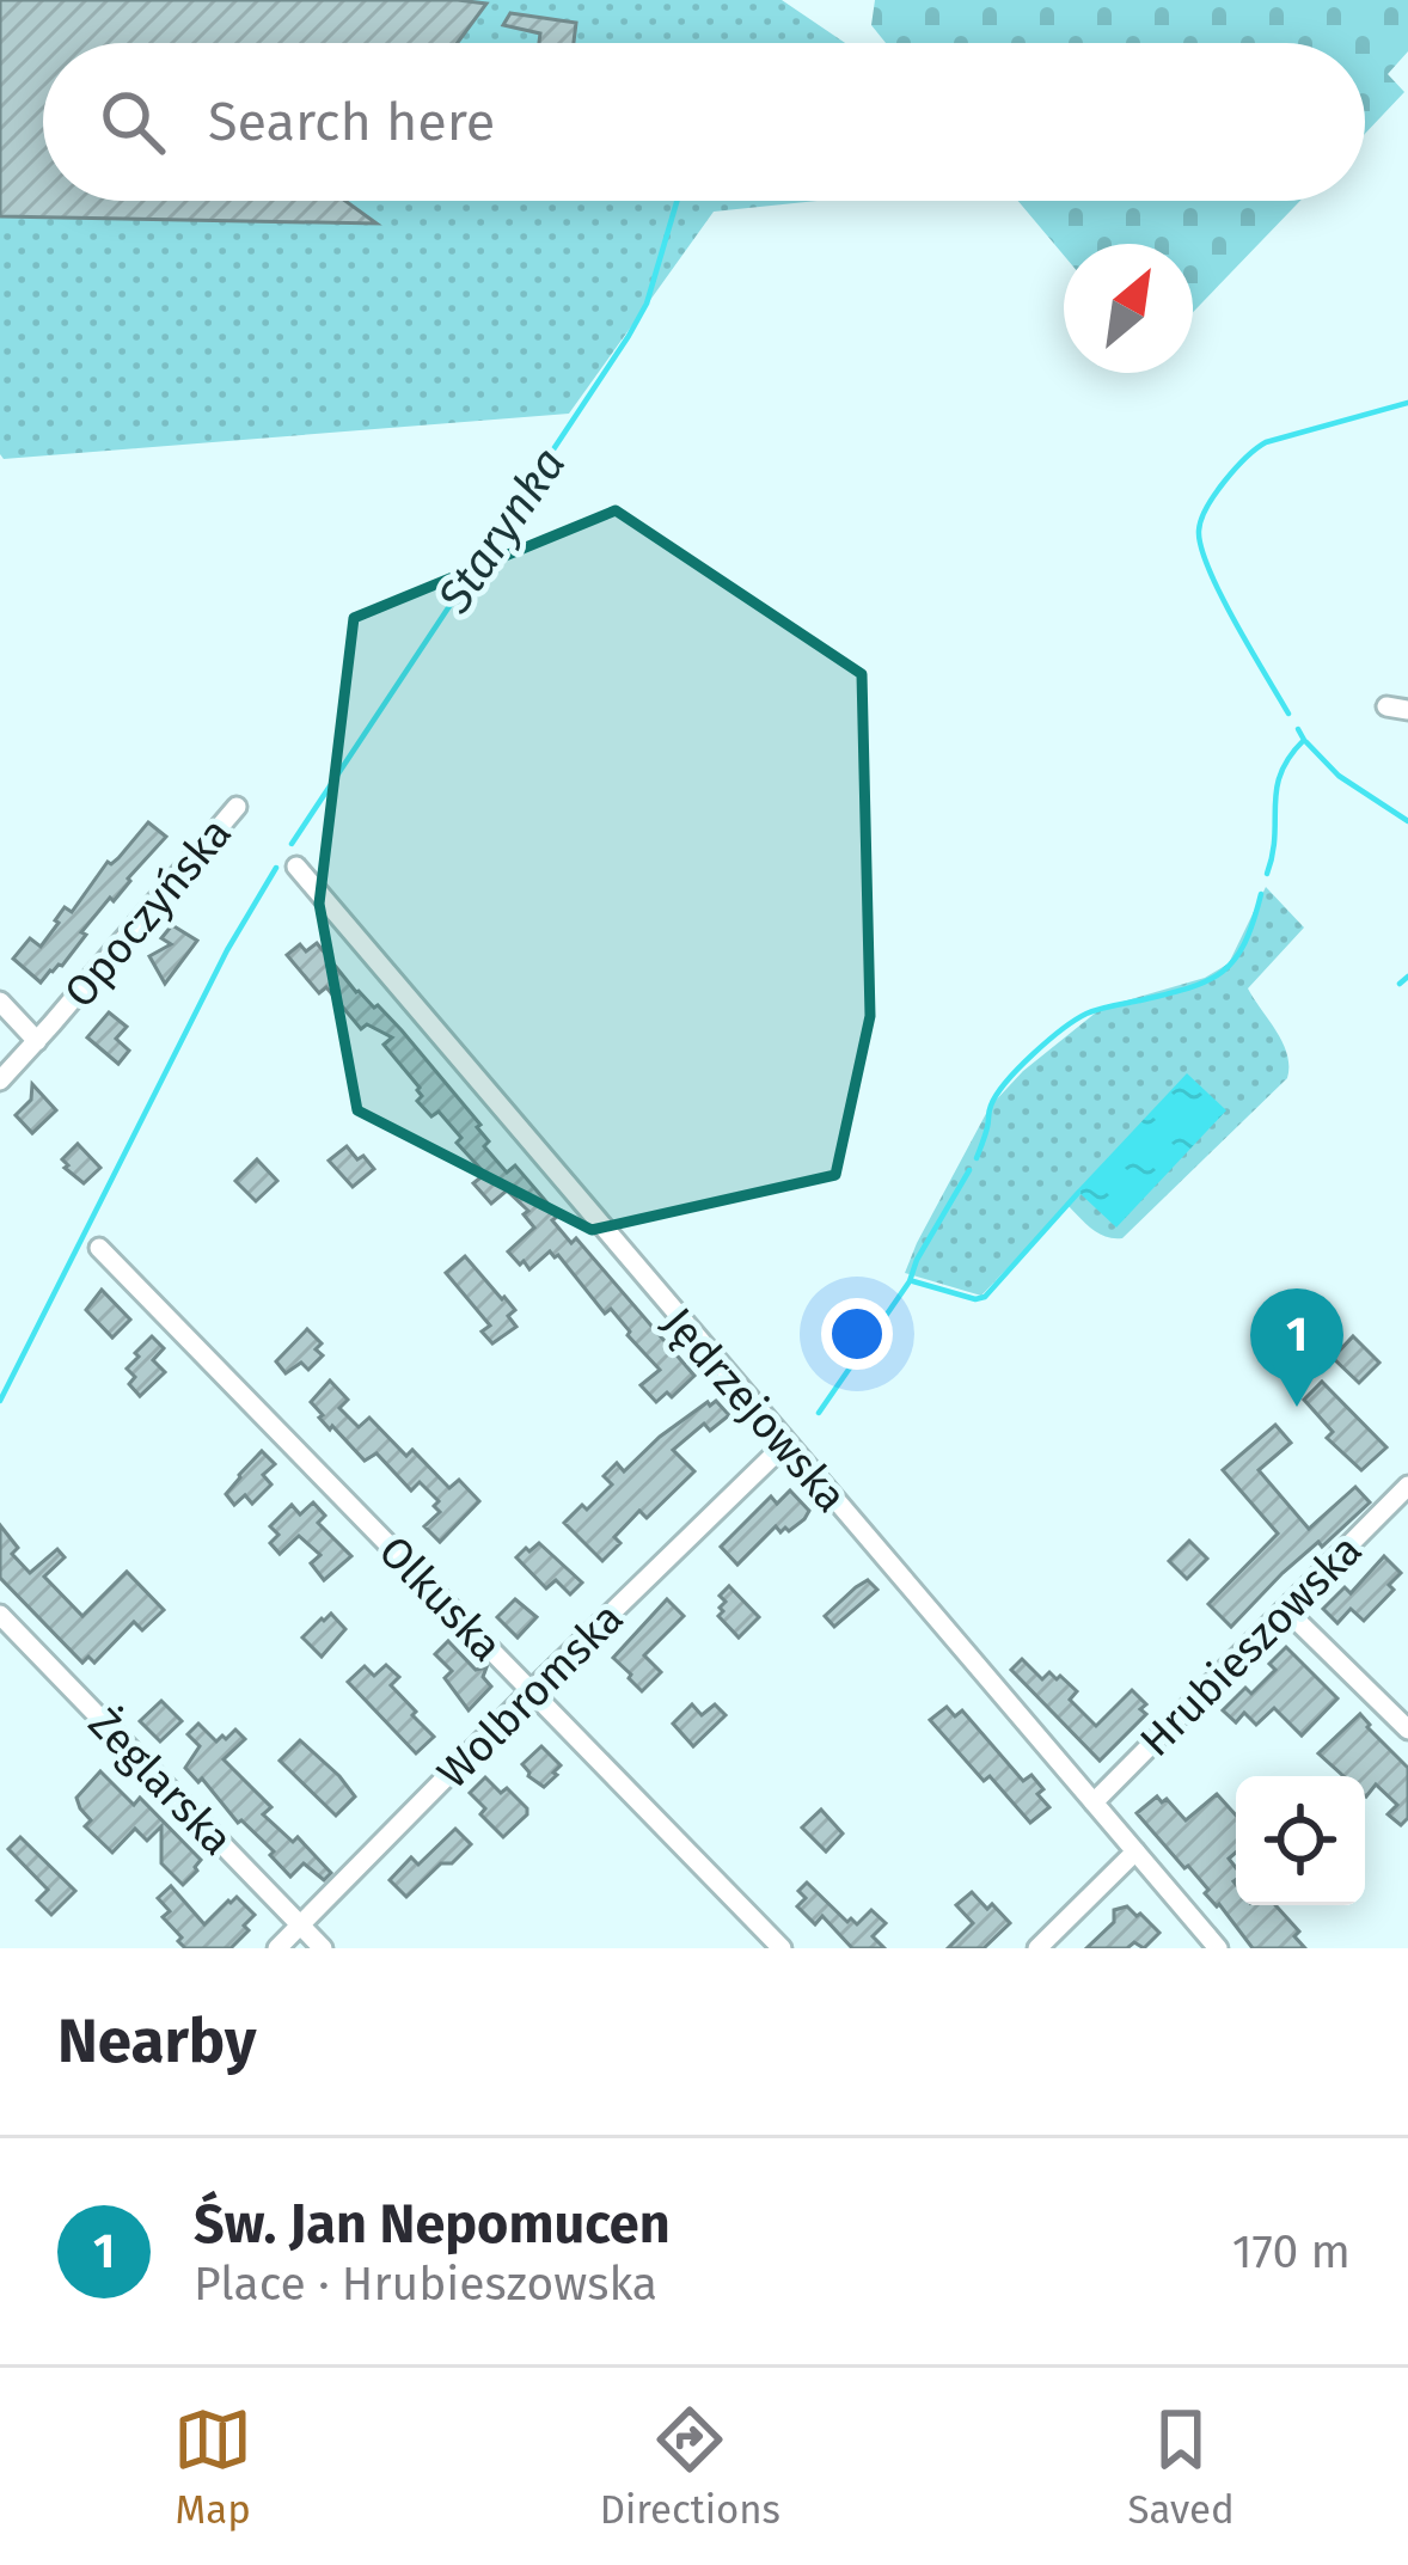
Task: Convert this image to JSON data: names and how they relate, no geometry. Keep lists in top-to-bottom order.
{
  "streets": {
    "street": [
      "Opoczyńska",
      "Jędrzejowska",
      "Olkuska",
      "Hrubieszowska",
      "Wolbromska",
      "Żeglarska"
    ]
  },
  "crossings": [
    ["Jędrzejowska", "Hrubieszowska"],
    ["Jędrzejowska", "Wolbromska"],
    ["Olkuska", "Wolbromska"],
    ["Wolbromska", "Żeglarska"]
  ],
  "water": ["Starynka"],
  "north": "top right",
  "page": {
    "search": "Search here",
    "pins": "1",
    "heading": "Nearby",
    "list": [
      {
        "mark": "1",
        "name": "Św. Jan Nepomucen",
        "note": "Place · Hrubieszowska",
        "value": "170 m"
      }
    ],
    "nav": ["Map", "Directions", "Saved"]
  }
}
